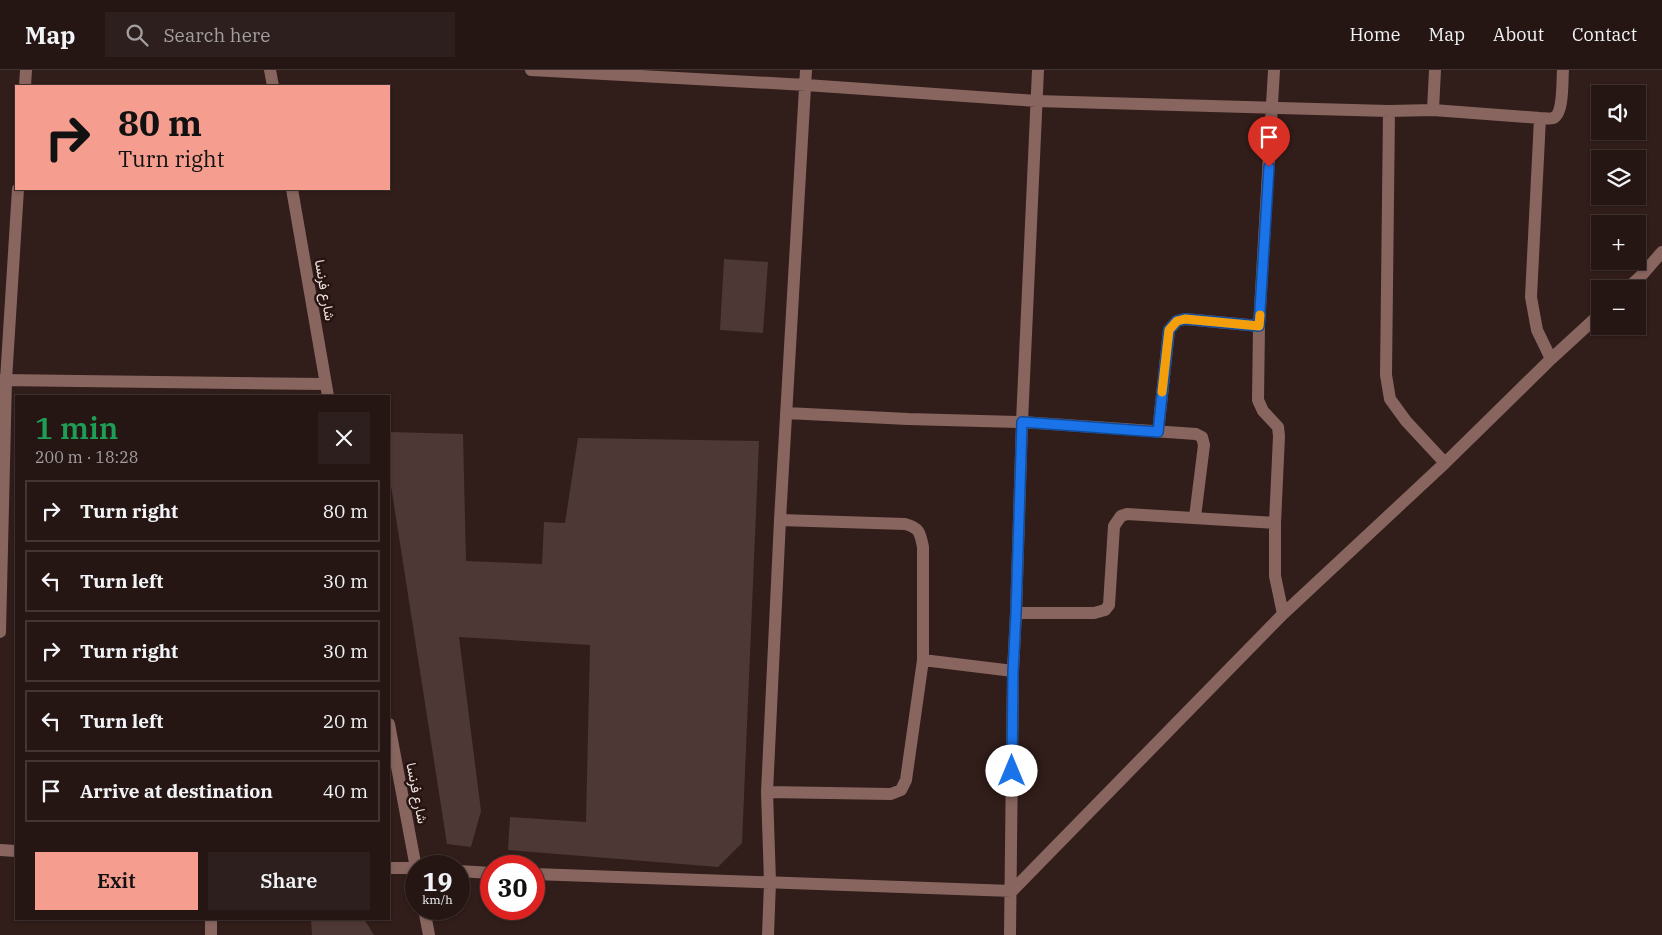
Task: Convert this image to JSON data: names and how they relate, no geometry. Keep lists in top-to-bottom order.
{
  "streets": {
    "street": ["شارع فرنسا"]
  },
  "page": {
    "header": "Map",
    "search": "Search here",
    "nav": [
      "Home",
      "Map",
      "About",
      "Contact"
    ],
    "map_buttons": ["+", "−"],
    "turn": ["80 m", "Turn right"],
    "heading": ["1 min", "200 m · 18:28"],
    "list": [
      {
        "name": "Turn right",
        "value": "80 m"
      },
      {
        "name": "Turn left",
        "value": "30 m"
      },
      {
        "name": "Turn right",
        "value": "30 m"
      },
      {
        "name": "Turn left",
        "value": "20 m"
      },
      {
        "name": "Arrive at destination",
        "value": "40 m"
      }
    ],
    "buttons": ["Exit", "Share"],
    "speed": "19 km/h",
    "limit": "30"
  }
}
